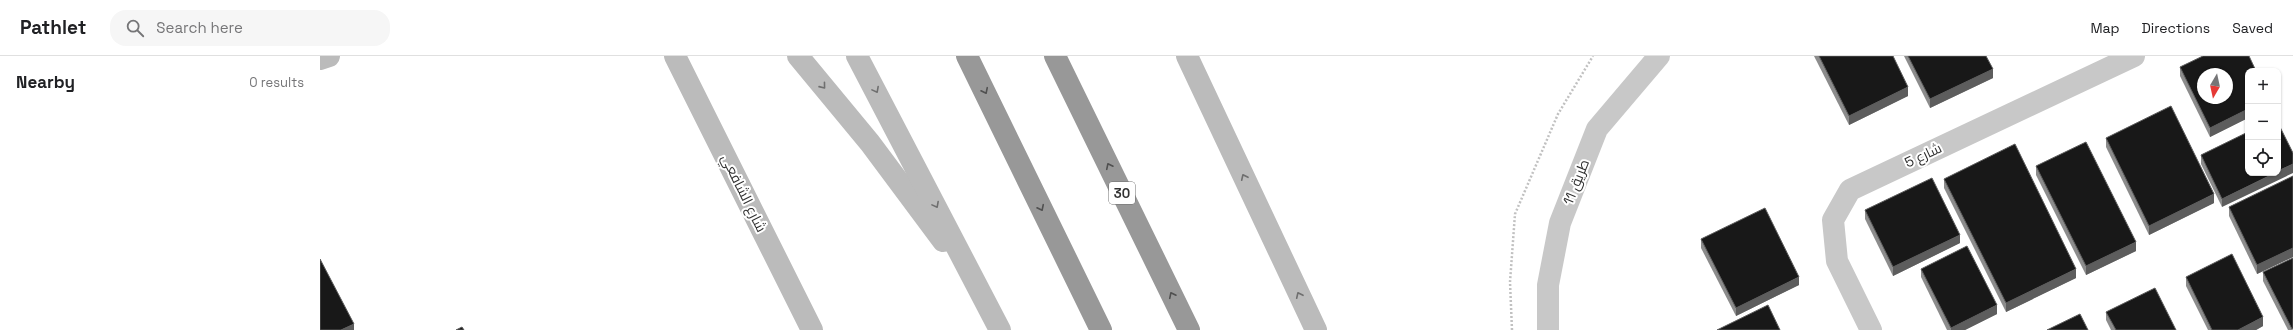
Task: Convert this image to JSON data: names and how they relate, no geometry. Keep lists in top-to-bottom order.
{
  "streets": {
    "highway": ["30"],
    "main road": ["شارع الشافعي"],
    "street": ["شارع 5", "طريق 11"]
  },
  "north": "bottom",
  "page": {
    "header": "Pathlet",
    "search": "Search here",
    "nav": ["Map", "Directions", "Saved"],
    "heading": ["Nearby", "0 results"],
    "map_buttons": ["+", "−"]
  }
}
